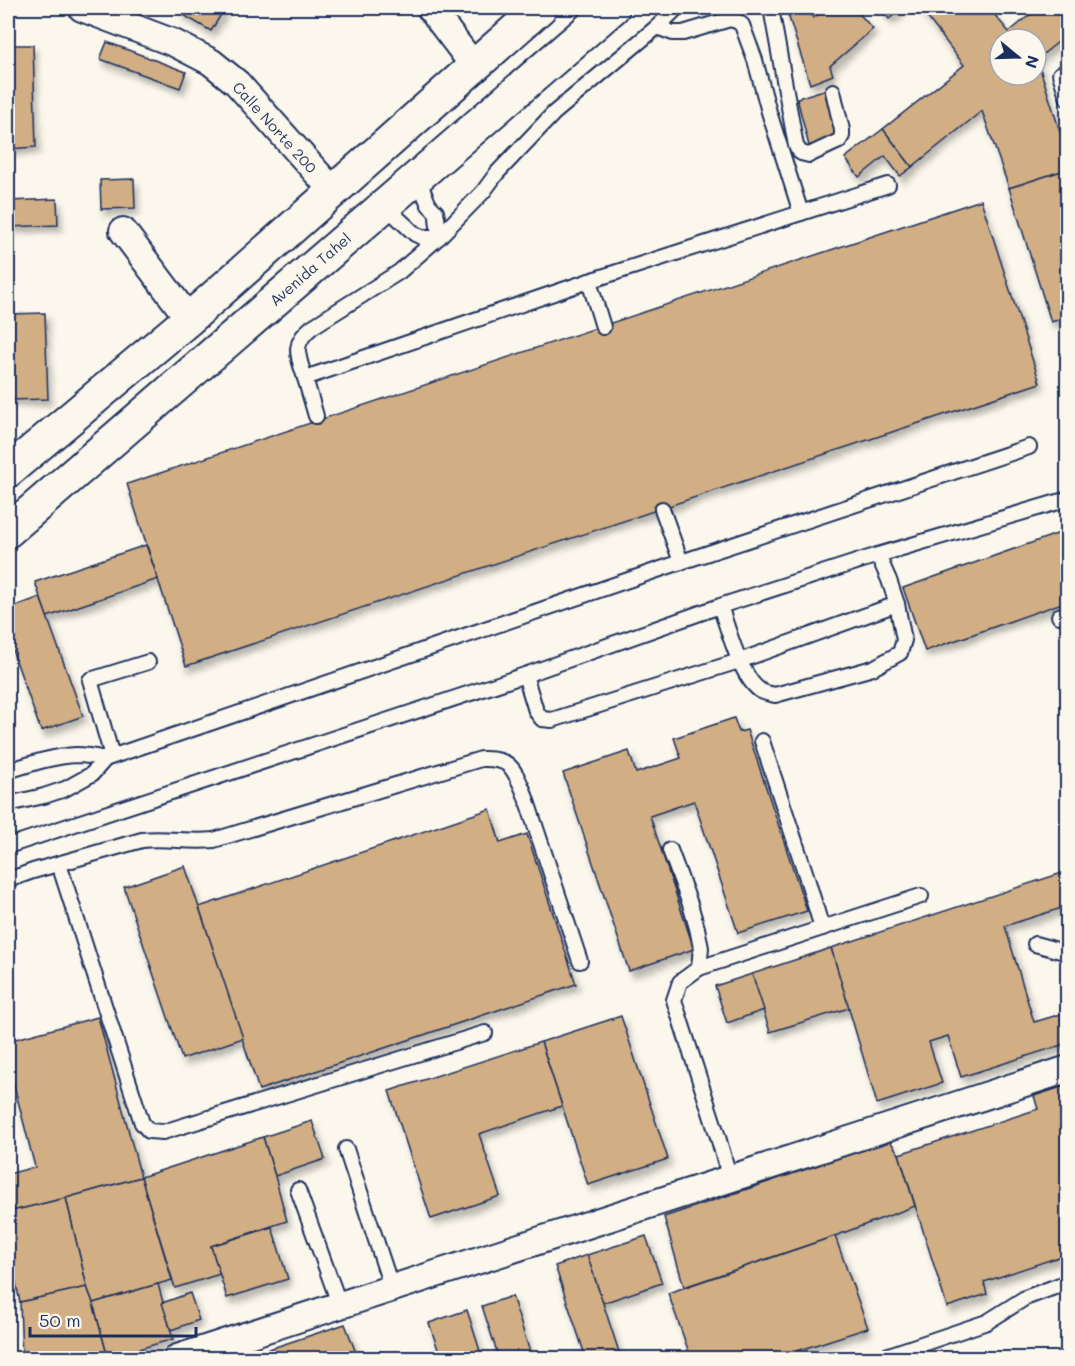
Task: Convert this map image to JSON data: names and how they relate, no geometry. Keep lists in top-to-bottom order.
{
  "streets": {
    "street": ["Calle Norte 200", "Avenida Tahel"]
  },
  "scale_bar": "50 m",
  "north": "right"
}
